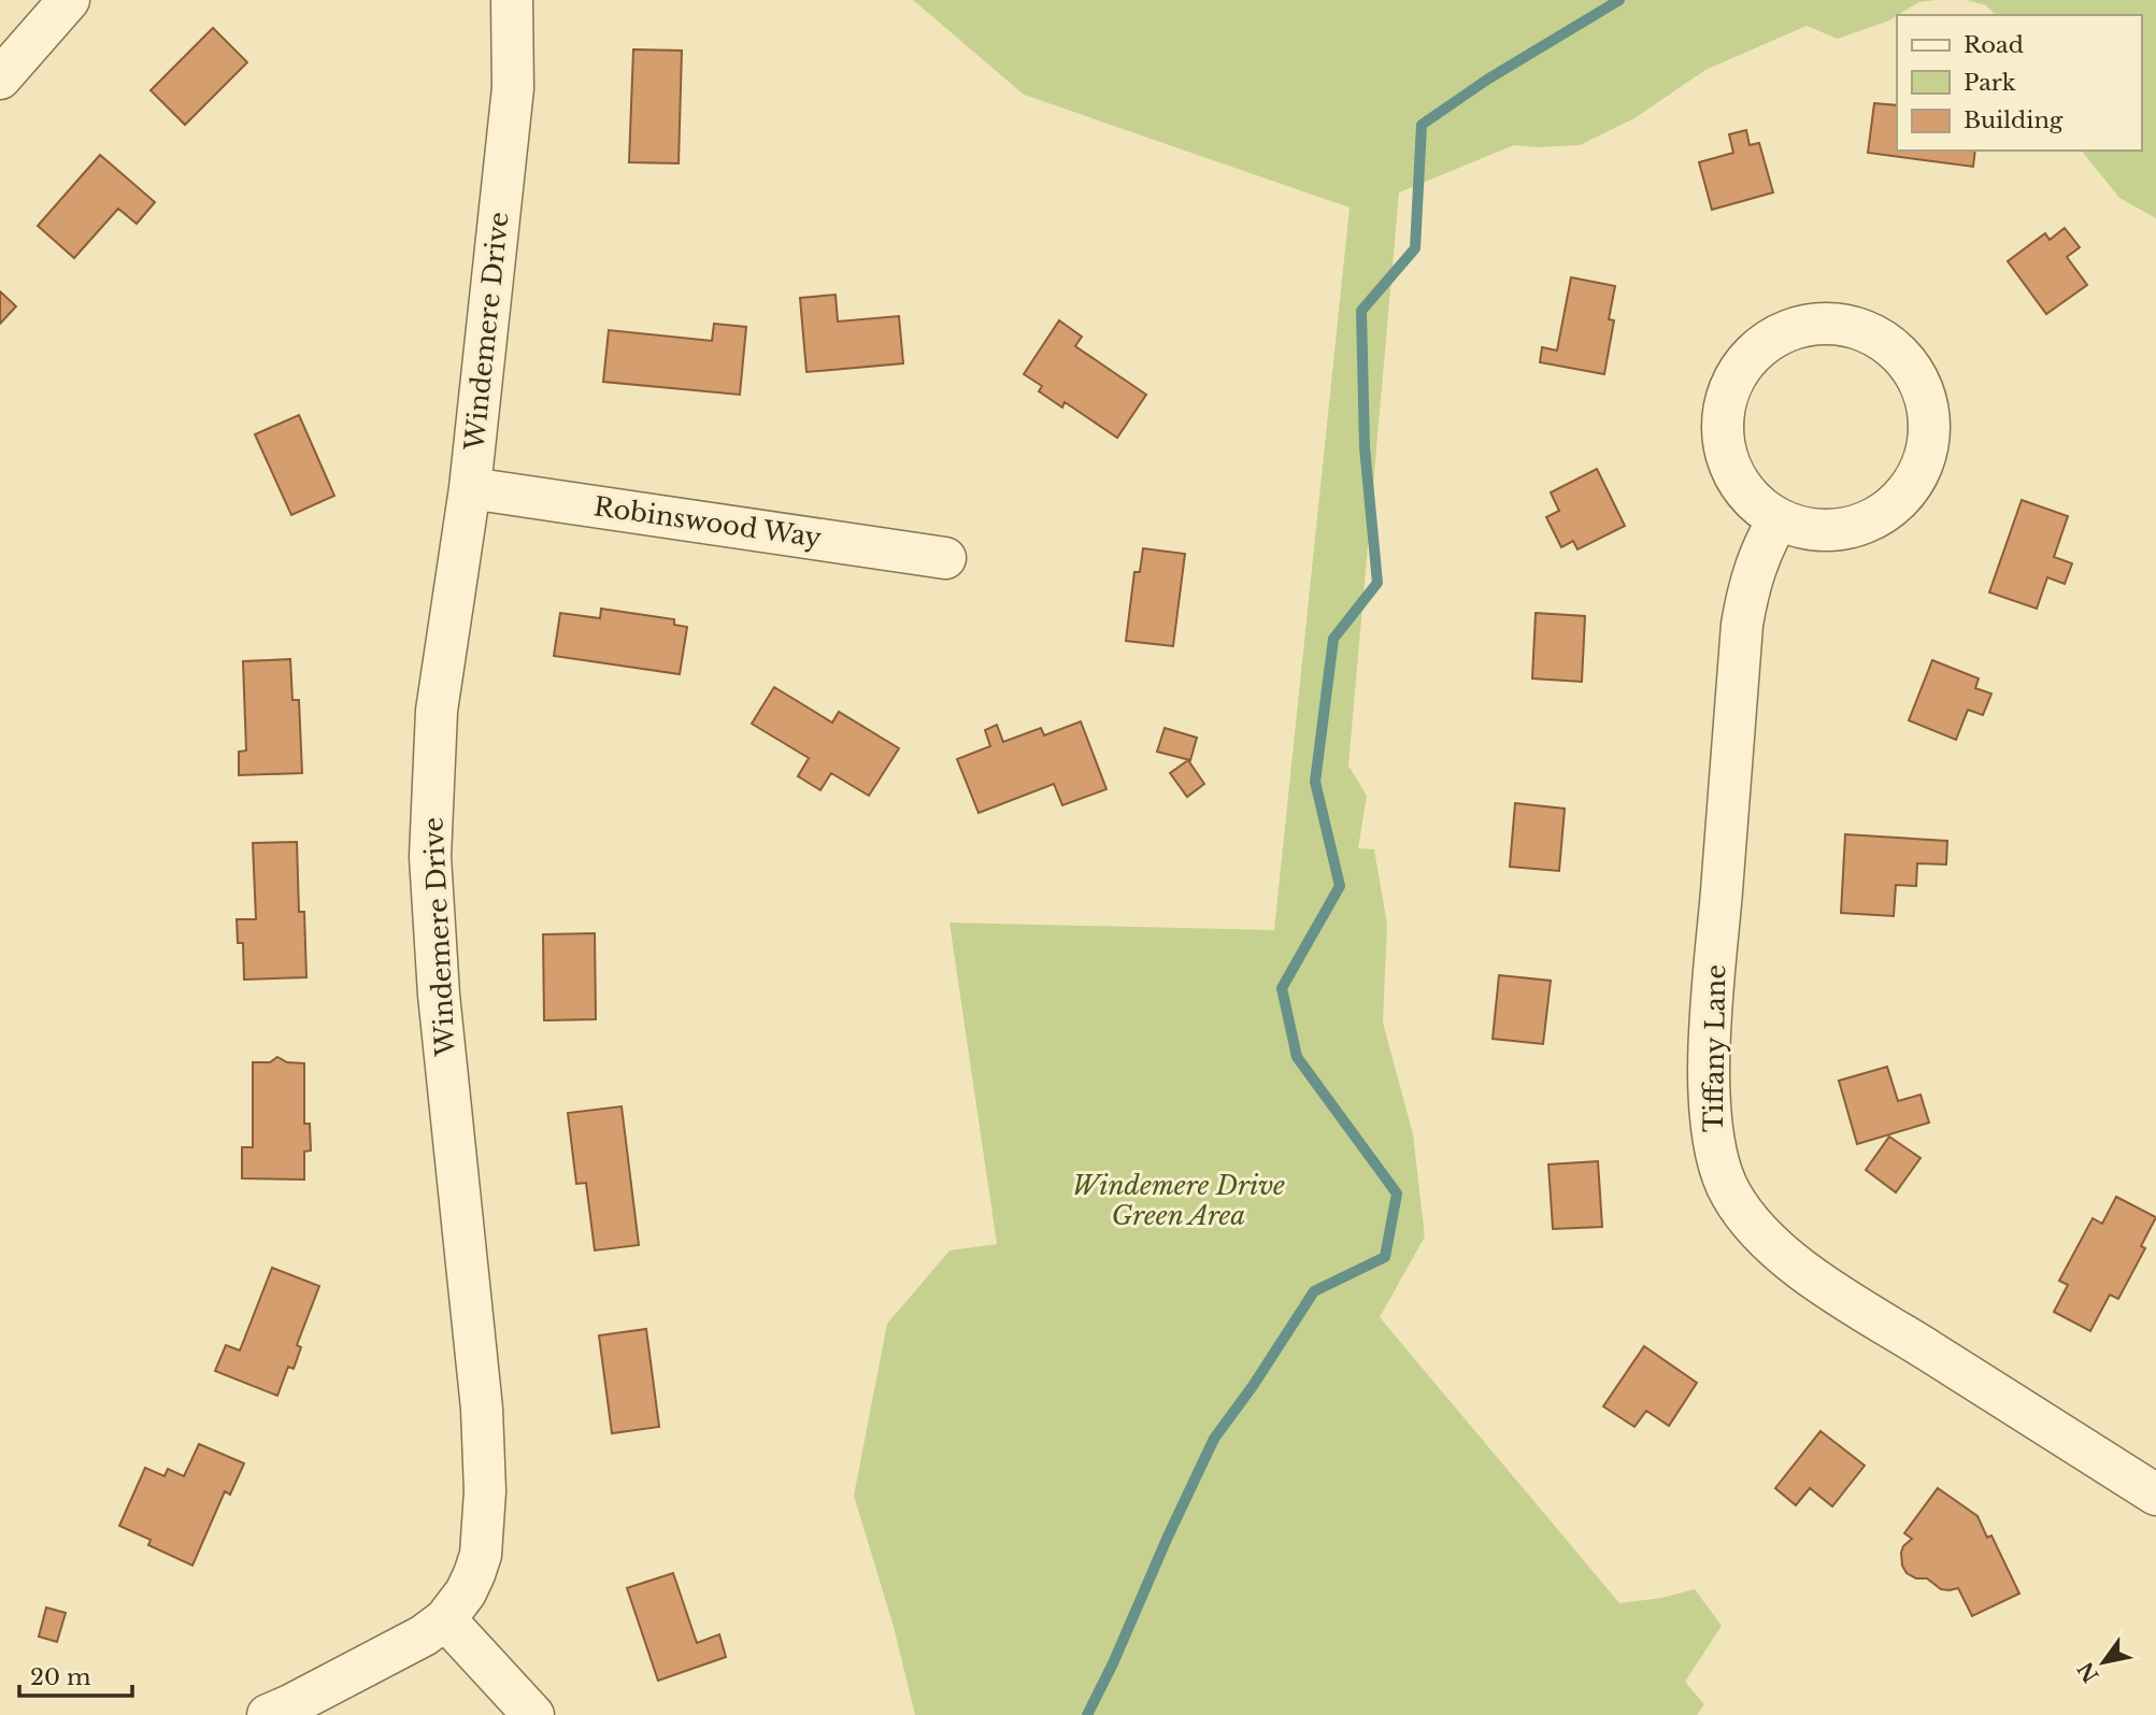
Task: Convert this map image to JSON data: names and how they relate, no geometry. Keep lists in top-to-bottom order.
{
  "streets": {
    "street": ["Windemere Drive", "Robinswood Way", "Tiffany Lane"]
  },
  "crossings": [
    ["Windemere Drive", "Robinswood Way"]
  ],
  "parks": ["Windemere Drive Green Area"],
  "legend": ["Road", "Park", "Building"],
  "scale_bar": "20 m",
  "north": "bottom left"
}
